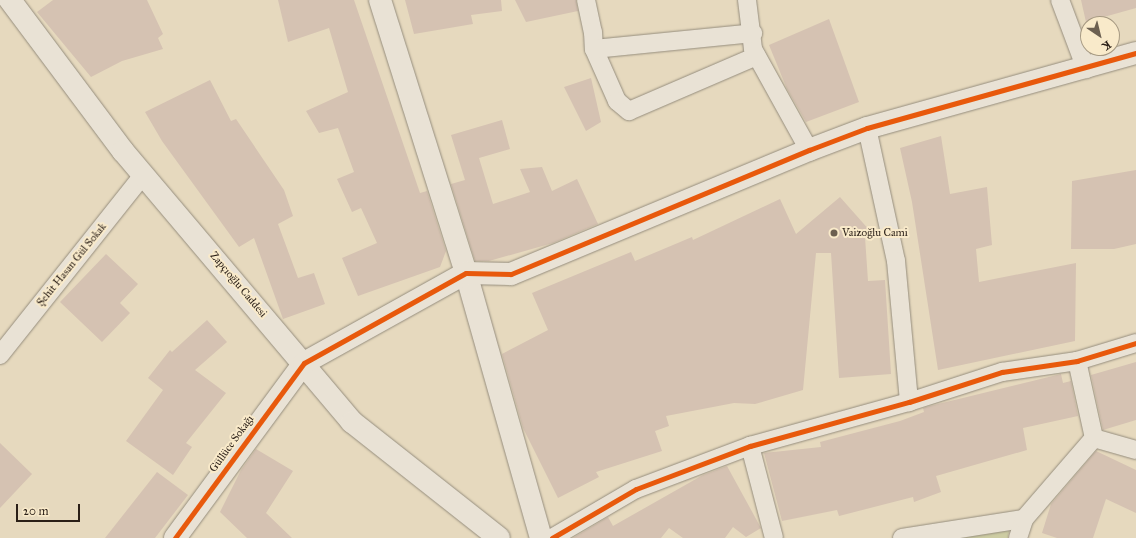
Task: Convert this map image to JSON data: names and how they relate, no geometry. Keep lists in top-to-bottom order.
{
  "streets": {
    "street": ["Şehit Hasan Gül Sokak", "Zapçıoğlu Caddesi", "Güllüce Sokağı"]
  },
  "crossings": [
    ["Şehit Hasan Gül Sokak", "Zapçıoğlu Caddesi"],
    ["Zapçıoğlu Caddesi", "Güllüce Sokağı"]
  ],
  "places": ["Vaizoğlu Cami"],
  "scale_bar": "20 m",
  "north": "bottom right"
}
